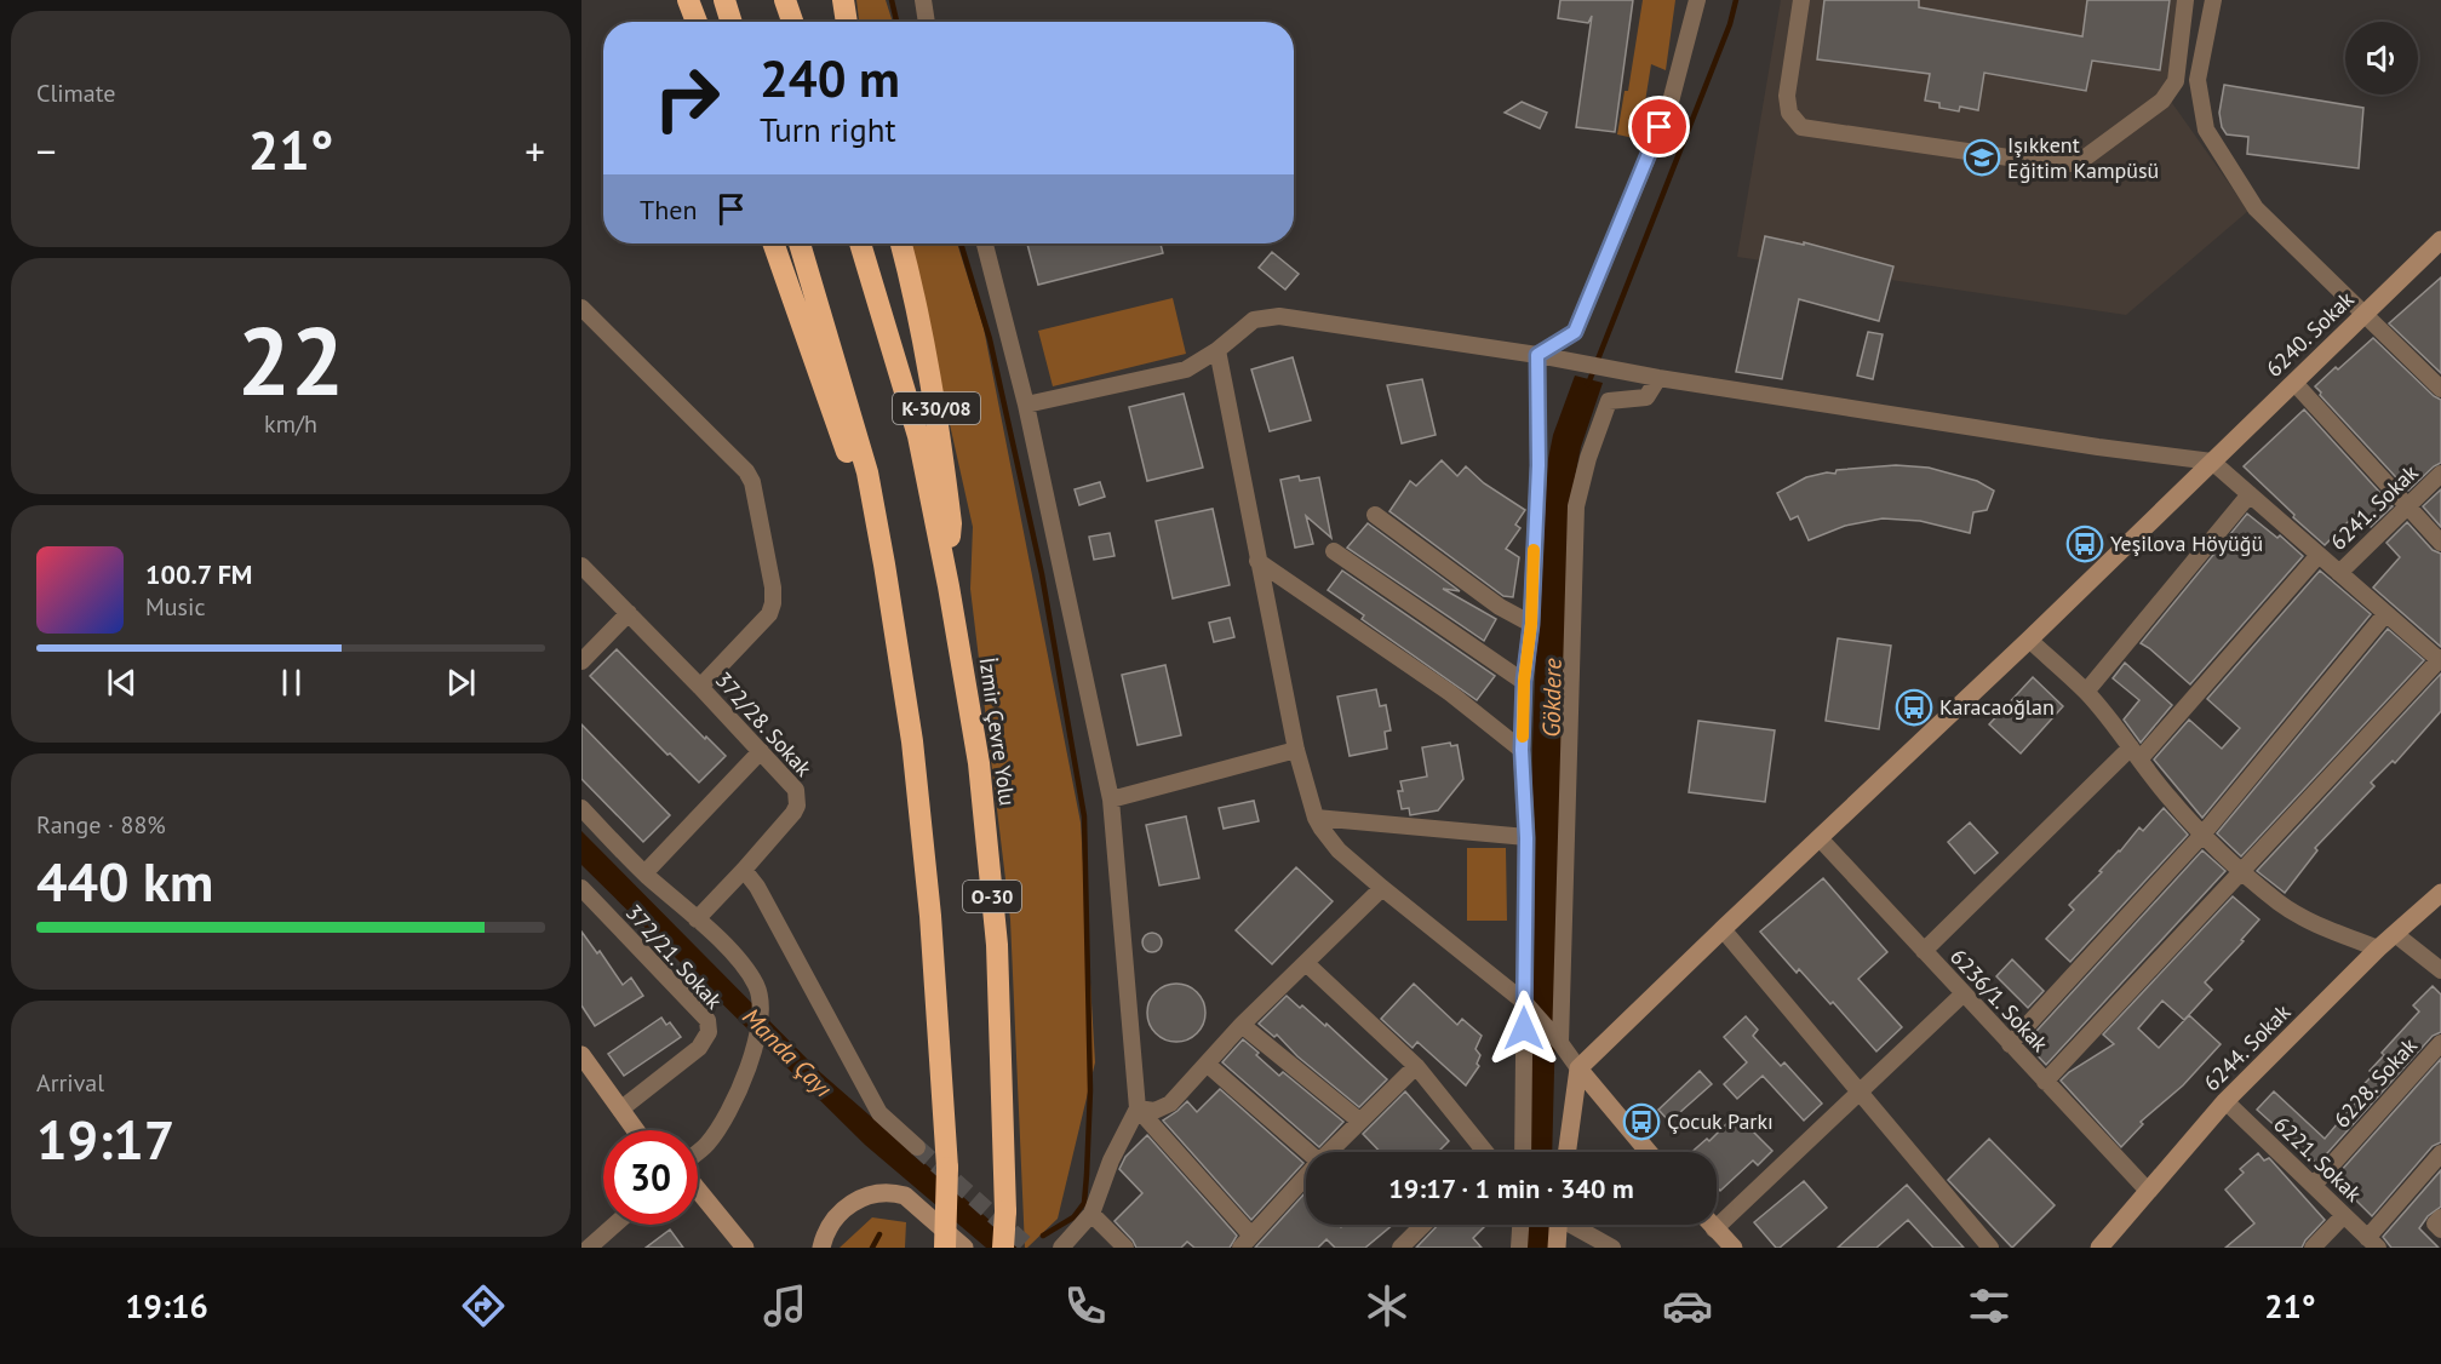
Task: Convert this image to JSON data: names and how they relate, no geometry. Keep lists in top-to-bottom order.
{
  "streets": {
    "highway": ["K-30/08", "İzmir Çevre Yolu", "O-30"],
    "street": [
      "6240. Sokak",
      "6241. Sokak",
      "372/28. Sokak",
      "372/21. Sokak",
      "6236/1. Sokak",
      "6244. Sokak",
      "6228. Sokak",
      "6221. Sokak"
    ]
  },
  "crossings": [
    ["6240. Sokak", "6236/1. Sokak"],
    ["K-30/08", "İzmir Çevre Yolu"],
    ["6236/1. Sokak", "6244. Sokak"],
    ["6244. Sokak", "6221. Sokak"],
    ["6228. Sokak", "6221. Sokak"]
  ],
  "water": ["Gökdere", "Manda Çayı"],
  "places": {
    "school or university": ["Işıkkent Eğitim Kampüsü"],
    "bus stop": ["Yeşilova Höyüğü", "Karacaoğlan", "Çocuk Parkı"]
  },
  "page": {
    "tile": [
      "Climate",
      ["22", "km/h"],
      ["Range · 88%", "440 km"],
      ["Arrival", "19:17"]
    ],
    "turn": ["240 m", "Turn right"],
    "heat": ["−", "21°", "+"],
    "then": "Then",
    "song": ["100.7 FM", "Music"],
    "limit": "30",
    "trip": "19:17 · 1 min · 340 m",
    "tabs": ["19:16", "21°"]
  }
}
